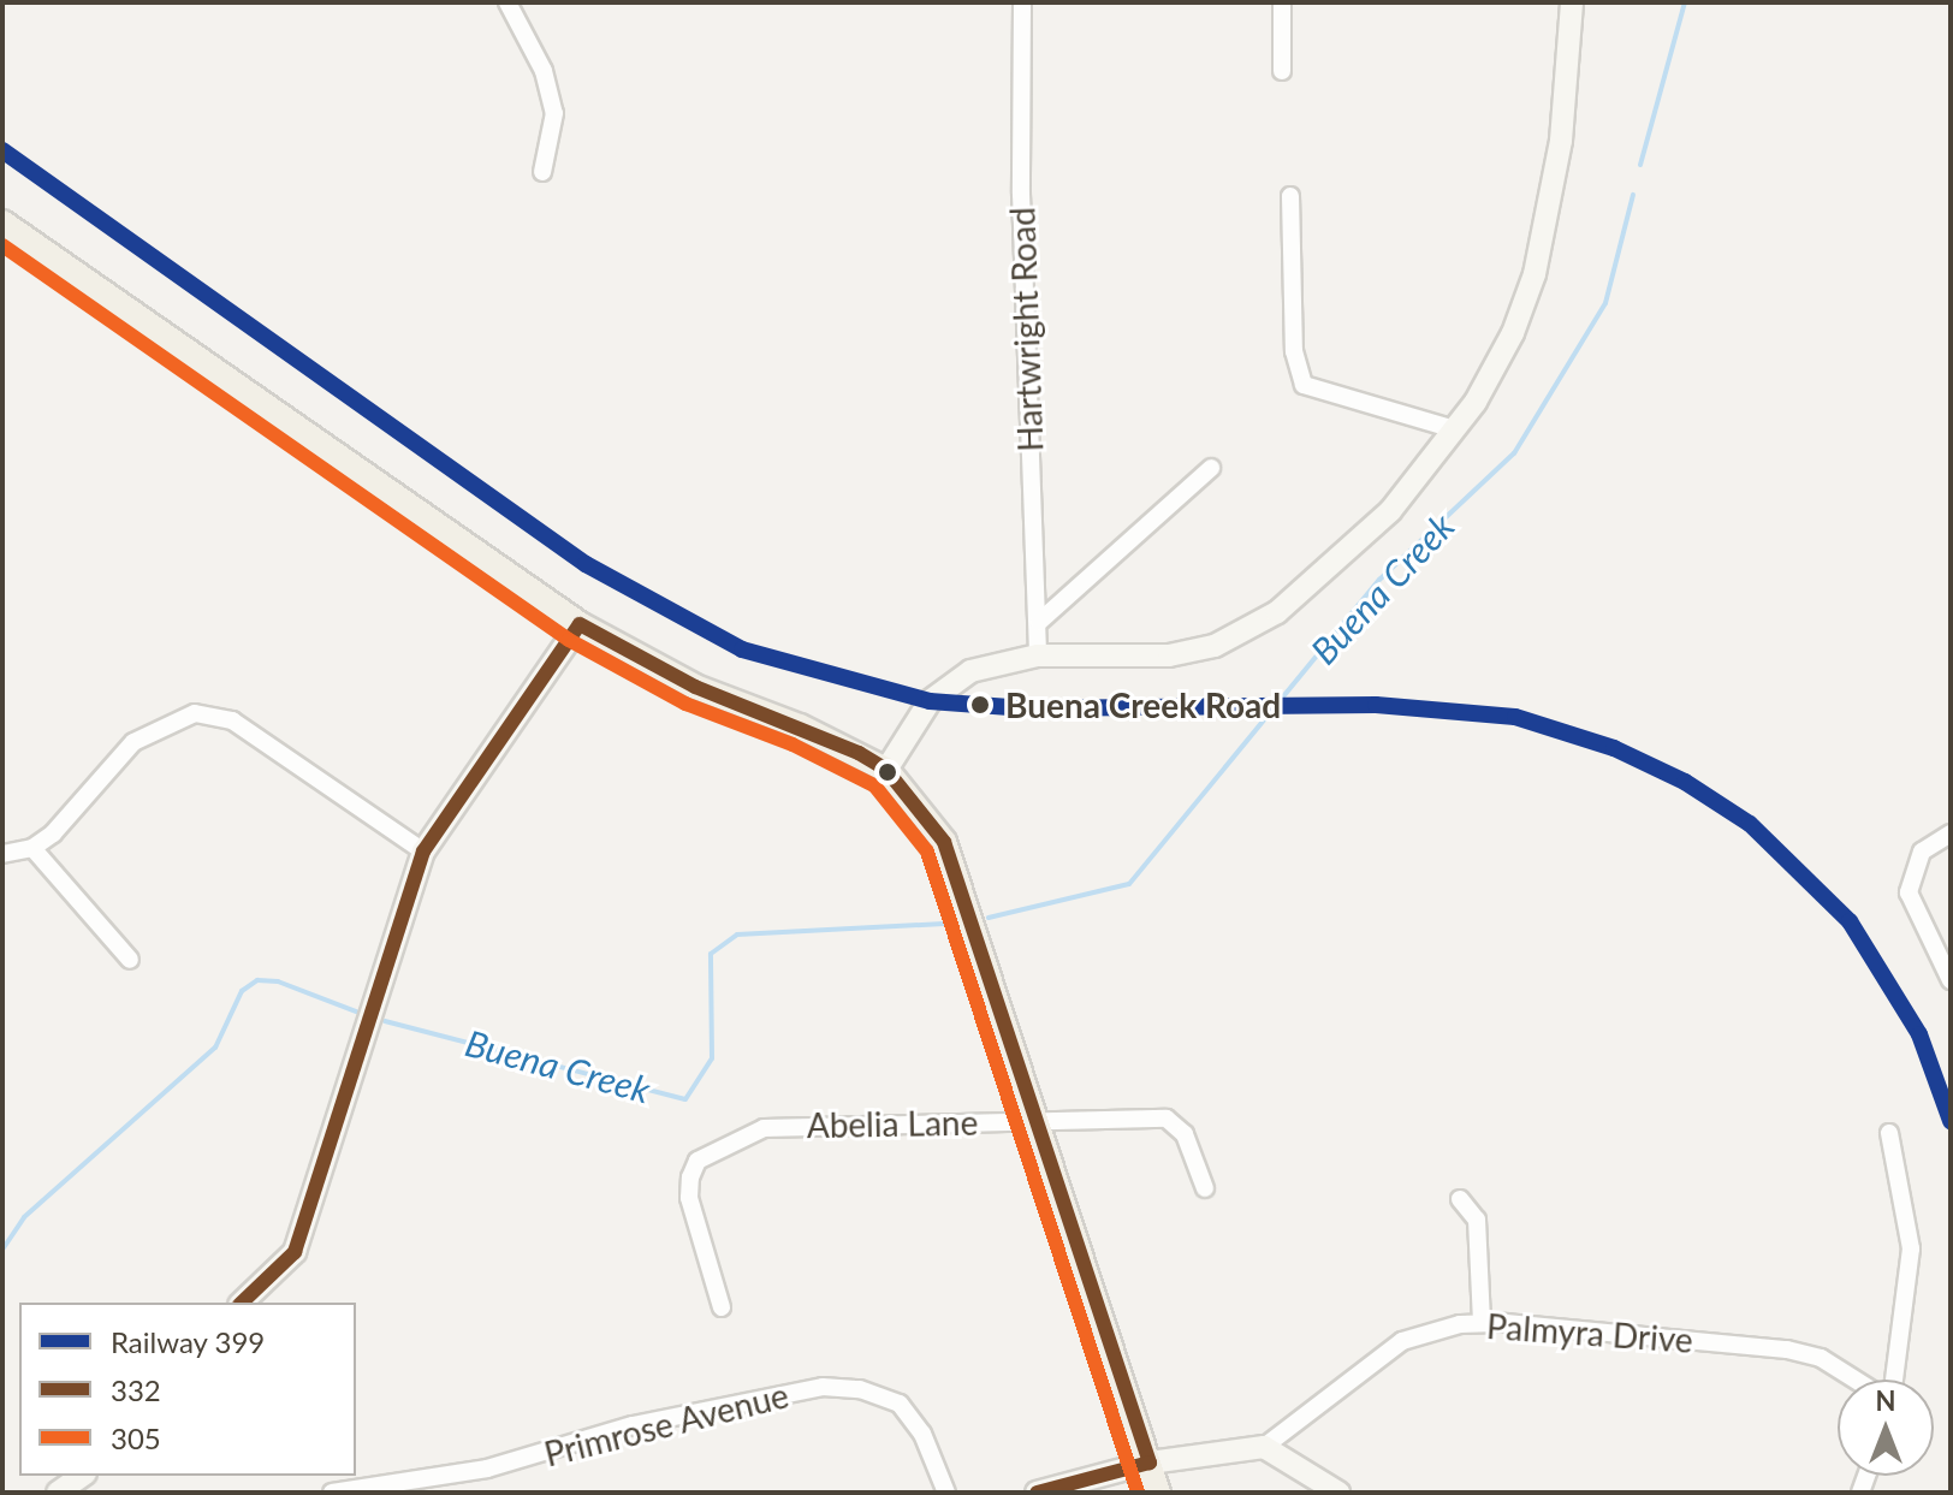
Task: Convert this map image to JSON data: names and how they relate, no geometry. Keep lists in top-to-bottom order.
{
  "streets": {
    "main road": ["Palmyra Drive"],
    "street": ["Hartwright Road", "Abelia Lane", "Primrose Avenue"]
  },
  "water": ["Buena Creek"],
  "places": ["Buena Creek Road"],
  "lines": ["rail line 399", "transit line 305", "transit line 332"],
  "legend": ["Railway 399", "332", "305"],
  "north": "top"
}
